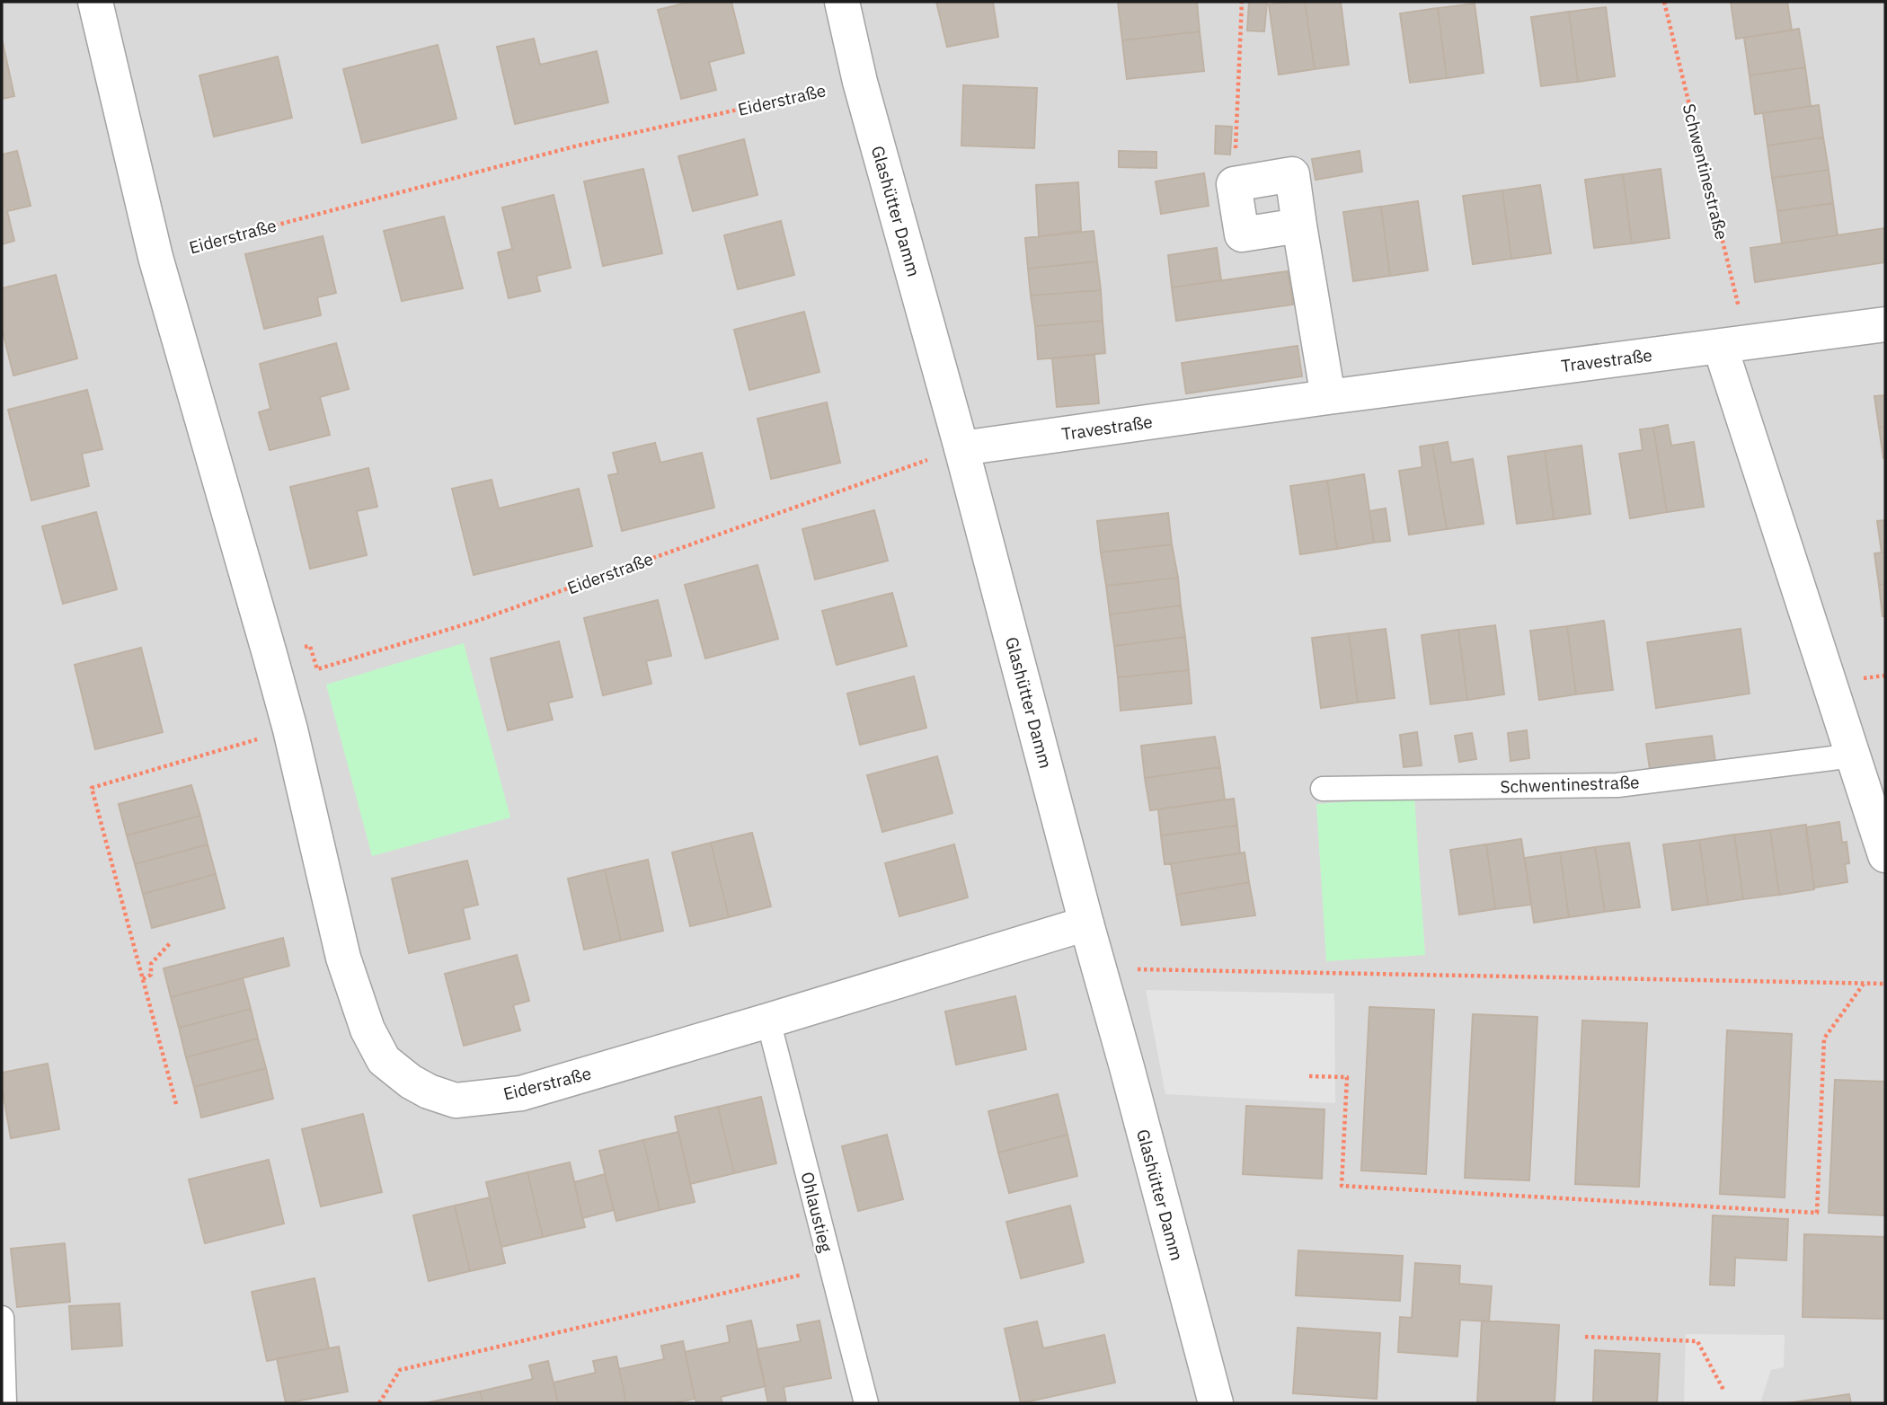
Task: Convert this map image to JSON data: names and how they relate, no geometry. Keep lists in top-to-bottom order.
{
  "streets": {
    "street": ["Eiderstraße", "Glashütter Damm", "Travestraße"],
    "lane": ["Schwentinestraße", "Ohlaustieg"]
  },
  "crossings": [
    ["Eiderstraße", "Glashütter Damm"],
    ["Eiderstraße", "Travestraße"],
    ["Eiderstraße", "Ohlaustieg"],
    ["Schwentinestraße", "Travestraße"],
    ["Glashütter Damm", "Travestraße"]
  ]
}
